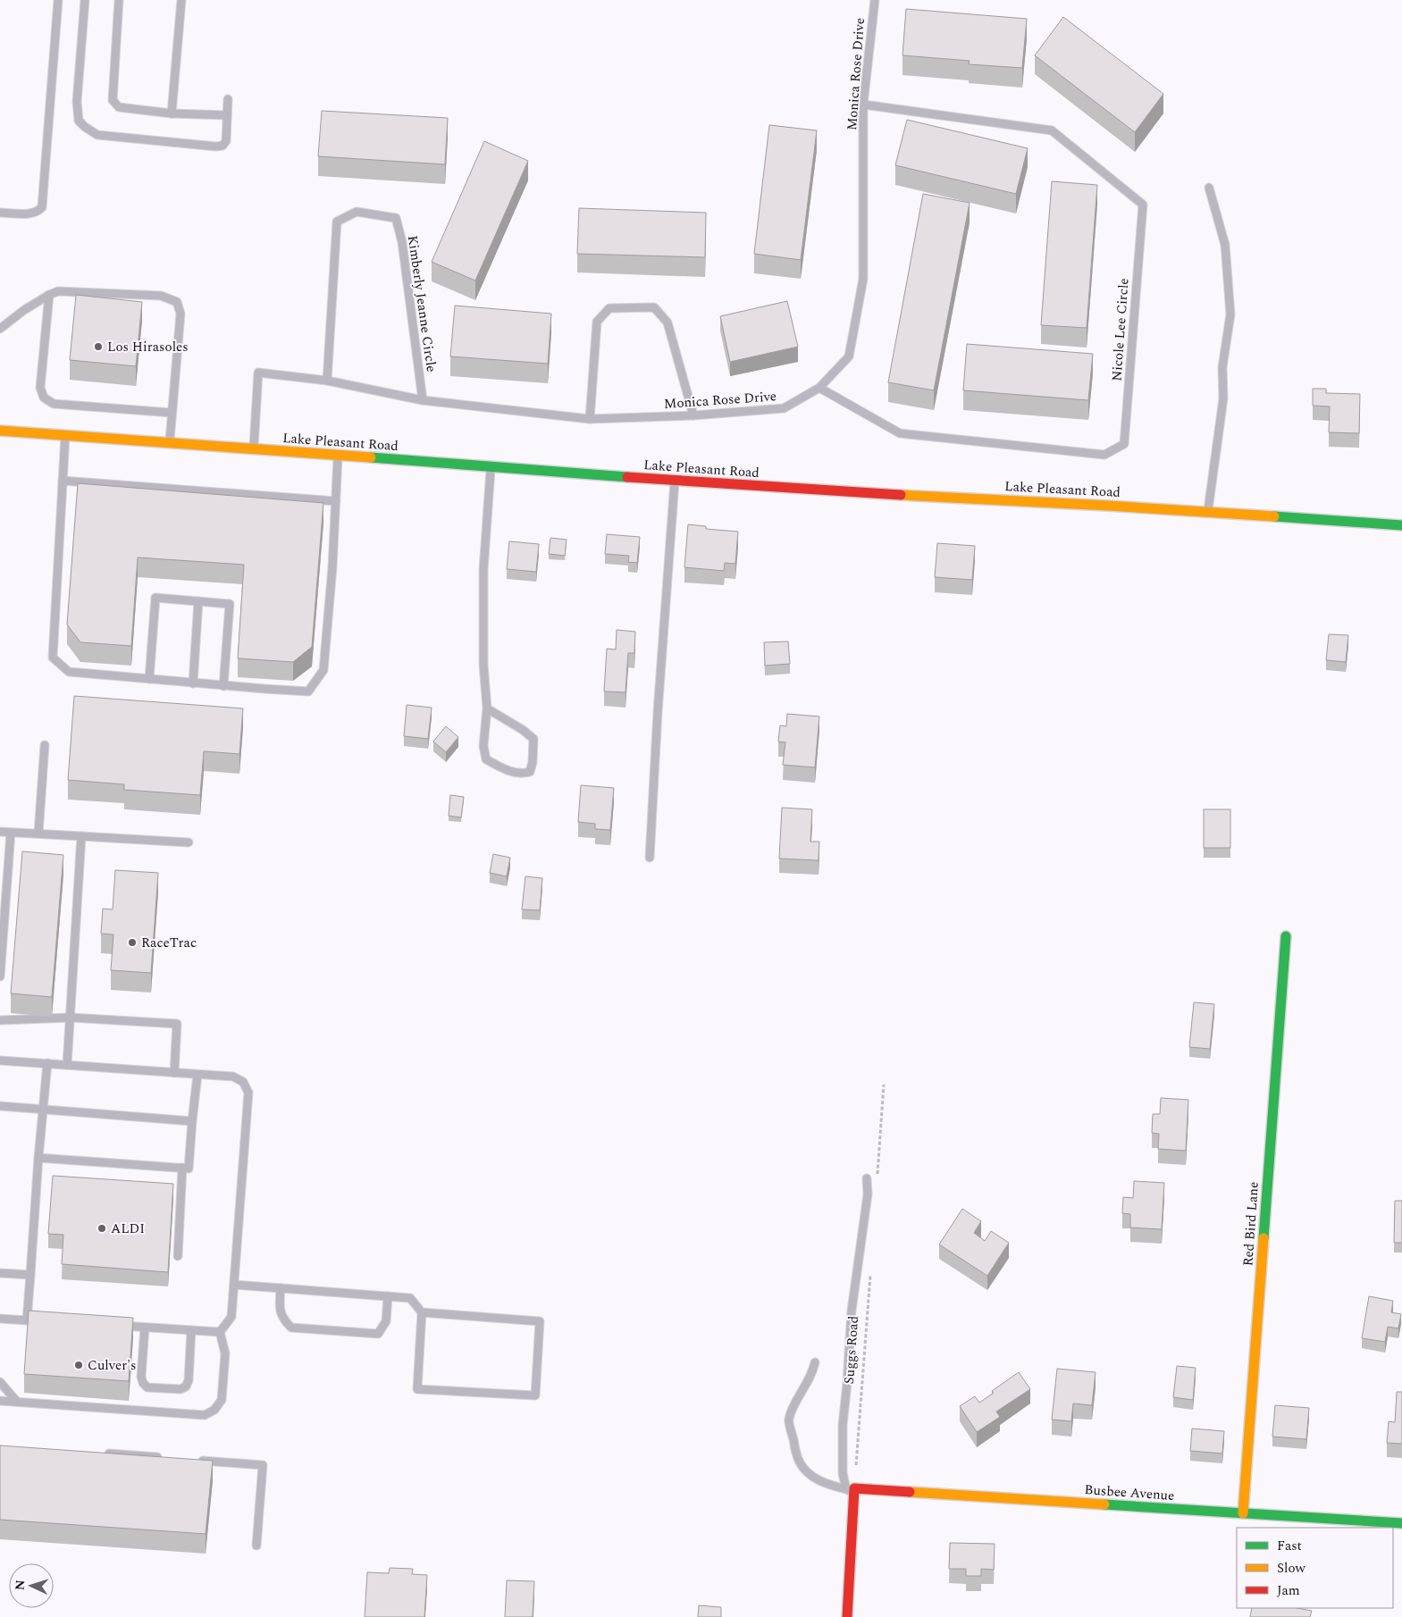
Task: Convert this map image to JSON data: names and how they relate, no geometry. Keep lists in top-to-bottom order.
{
  "streets": {
    "street": ["Lake Pleasant Road", "Red Bird Lane", "Busbee Avenue"],
    "lane": ["Monica Rose Drive", "Kimberly Jeanne Circle", "Nicole Lee Circle"],
    "path": ["Suggs Road"]
  },
  "crossings": [
    ["Monica Rose Drive", "Kimberly Jeanne Circle"],
    ["Monica Rose Drive", "Nicole Lee Circle"],
    ["Monica Rose Drive", "Lake Pleasant Road"],
    ["Red Bird Lane", "Busbee Avenue"],
    ["Suggs Road", "Busbee Avenue"]
  ],
  "places": [
    "Los Hirasoles",
    "RaceTrac",
    "ALDI",
    "Culver's"
  ],
  "legend": ["Fast", "Slow", "Jam"],
  "north": "left"
}
